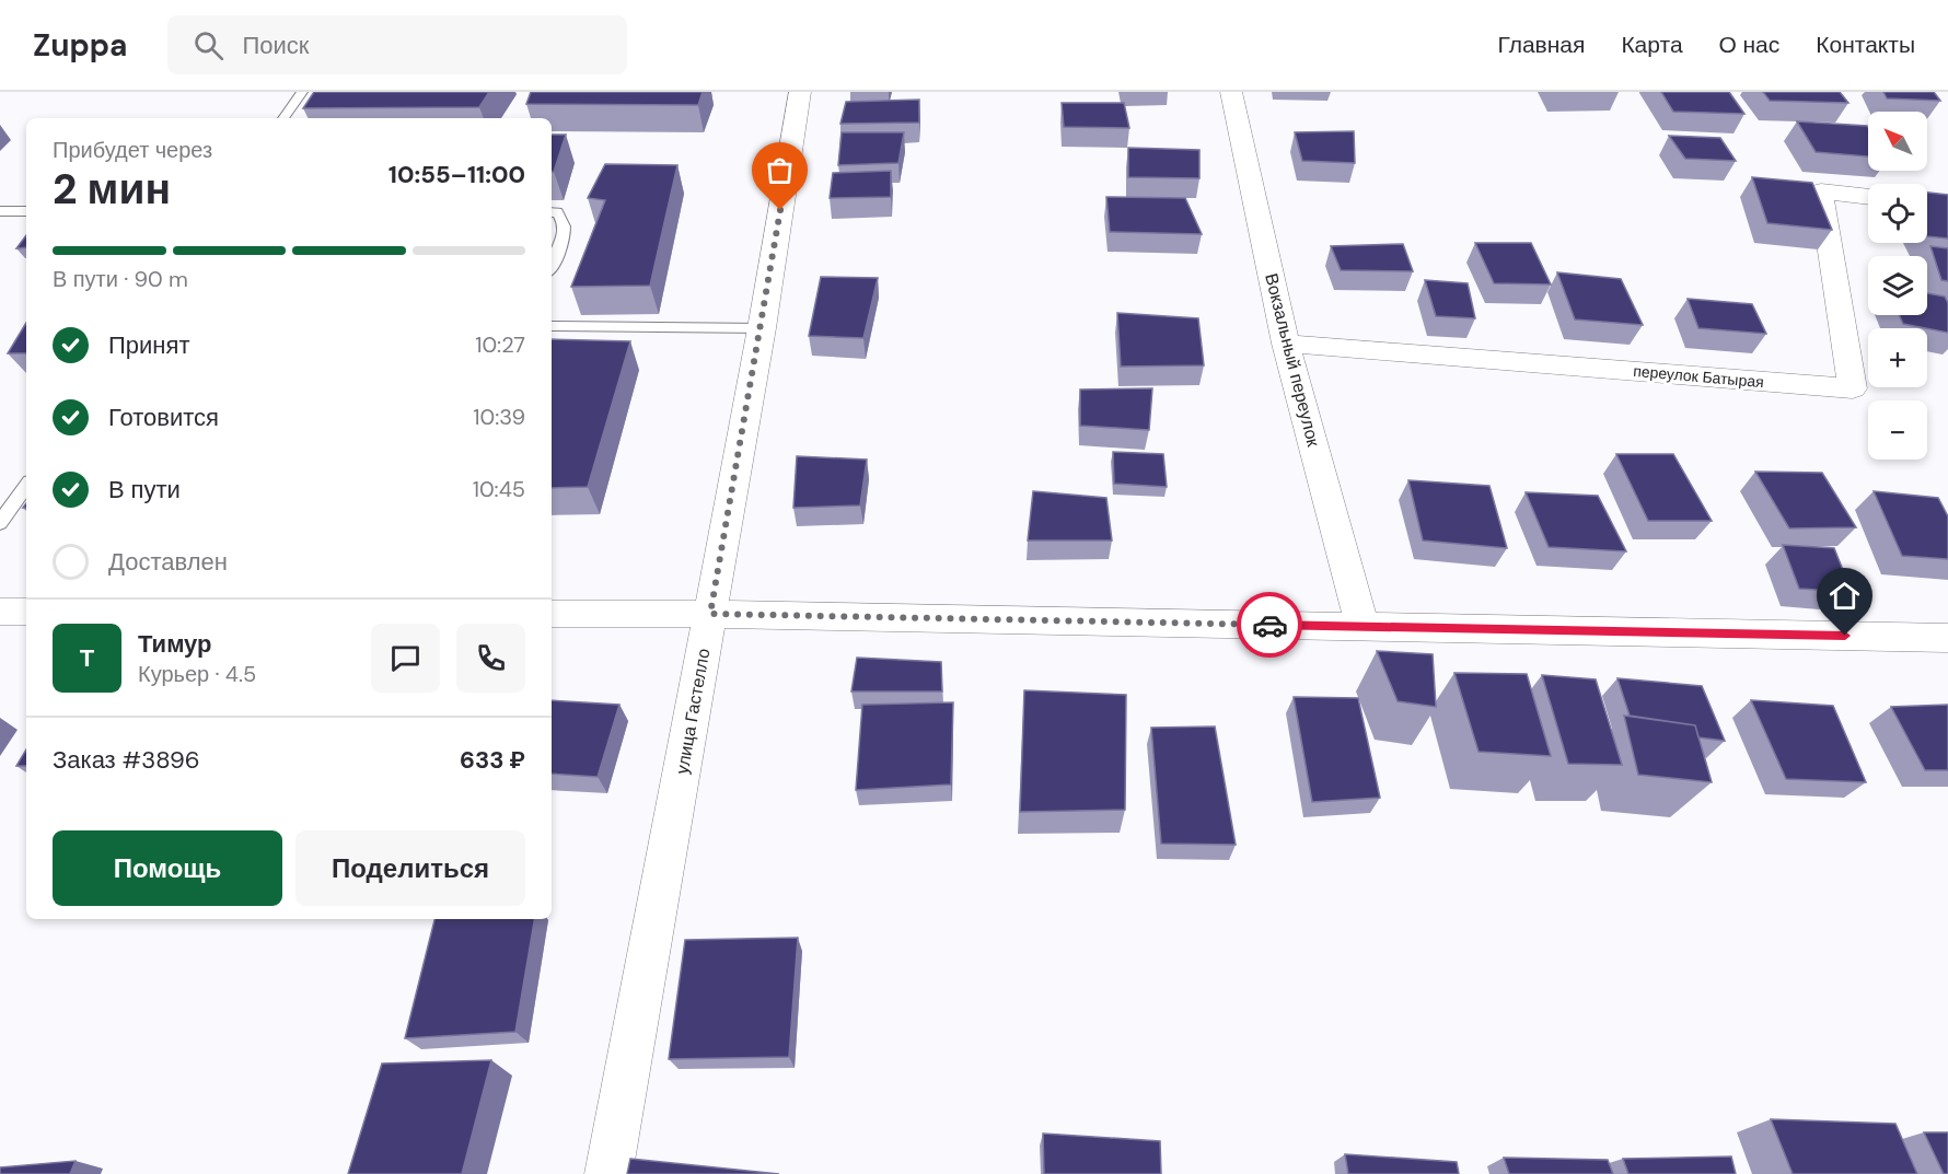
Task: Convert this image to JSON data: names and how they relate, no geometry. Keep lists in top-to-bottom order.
{
  "streets": {
    "street": ["Вокзальный переулок", "переулок Батырая", "улица Гастелло"]
  },
  "crossings": [
    ["Вокзальный переулок", "переулок Батырая"]
  ],
  "north": "top left",
  "page": {
    "header": "Zuppa",
    "search": "Поиск",
    "nav": [
      "Главная",
      "Карта",
      "О нас",
      "Контакты"
    ],
    "map_buttons": ["+", "−"],
    "heading": ["2 мин", "Прибудет через", "10:55–11:00"],
    "panel": [
      "Тимур",
      "Курьер · 4.5",
      "Заказ #3896",
      "633 ₽"
    ],
    "bar": "В пути · 90 m",
    "list": [
      ["Принят", "10:27"],
      ["Готовится", "10:39"],
      ["В пути", "10:45"],
      "Доставлен"
    ],
    "round": "Т",
    "buttons": ["Помощь", "Поделиться"]
  }
}
